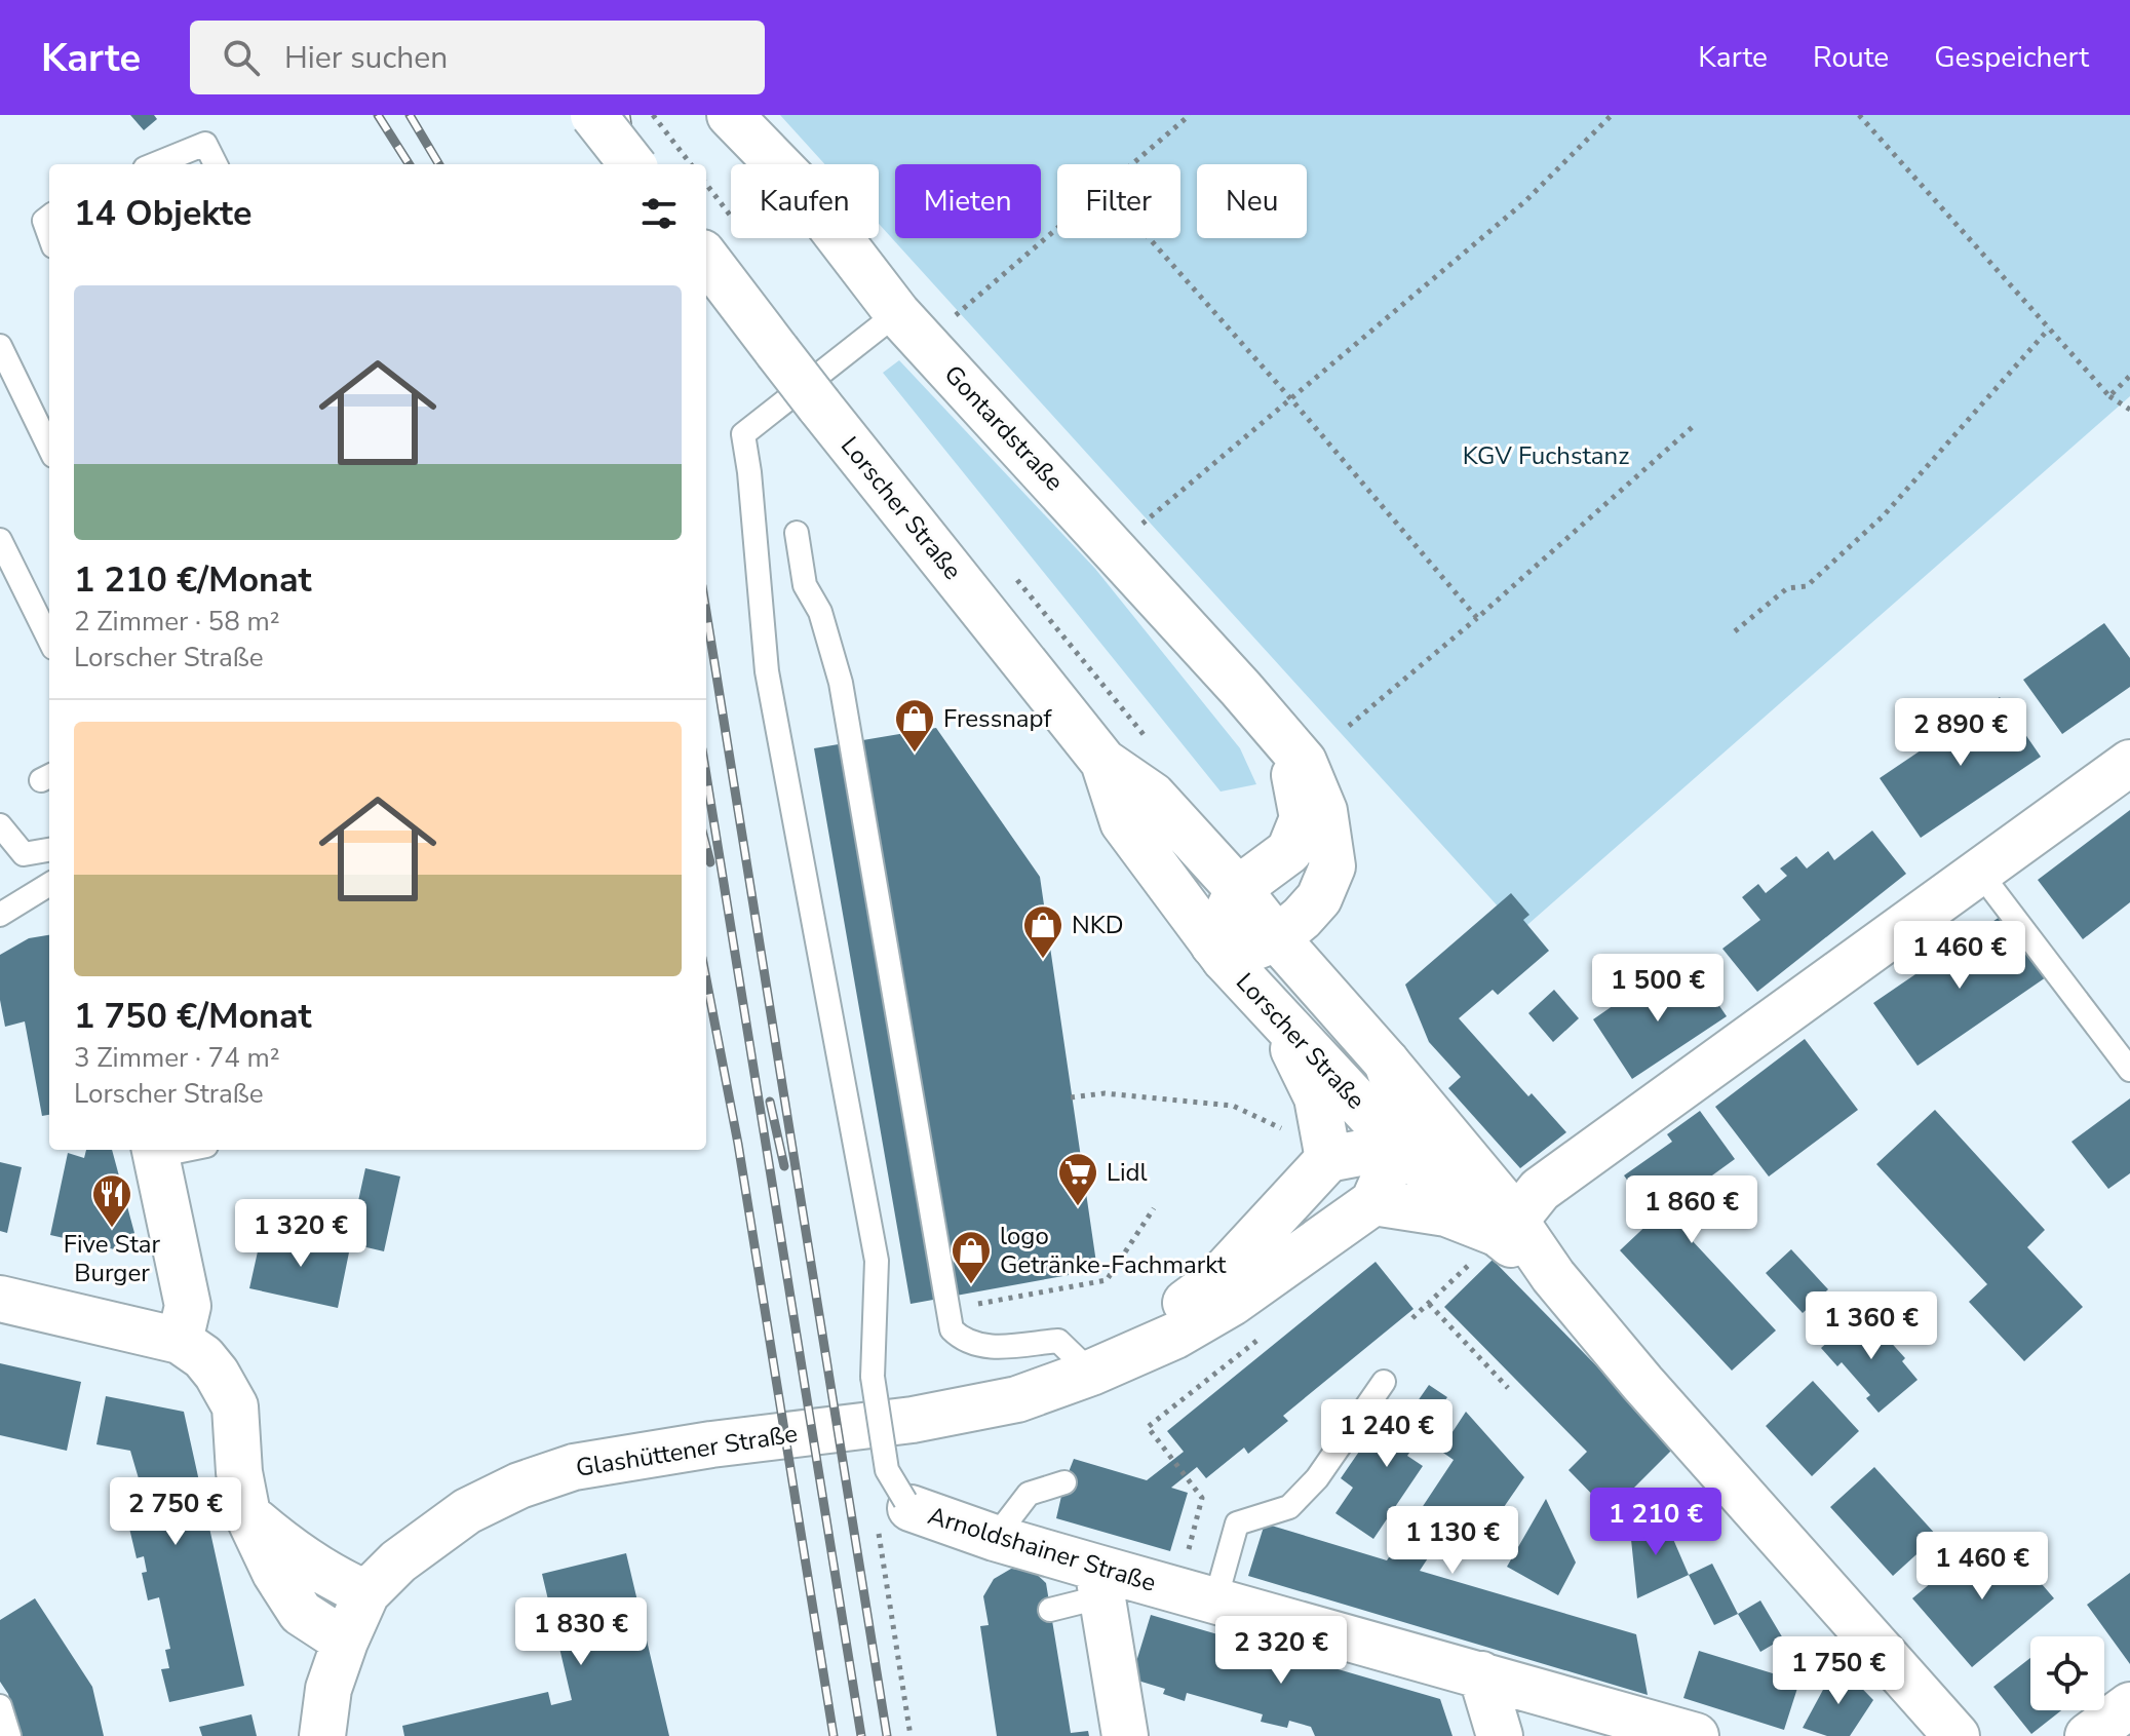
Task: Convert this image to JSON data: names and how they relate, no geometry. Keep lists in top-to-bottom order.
{
  "streets": {
    "street": [
      "Gontardstraße",
      "Lorscher Straße",
      "Glashüttener Straße",
      "Arnoldshainer Straße"
    ]
  },
  "crossings": [
    ["Gontardstraße", "Lorscher Straße"]
  ],
  "parks": ["KGV Fuchstanz"],
  "places": {
    "shop": ["Fressnapf", "NKD", "logo Getränke-Fachmarkt"],
    "supermarket": ["Lidl"],
    "restaurant": ["Five Star Burger"]
  },
  "page": {
    "header": "Karte",
    "search": "Hier suchen",
    "nav": ["Karte", "Route", "Gespeichert"],
    "chip": [
      "Kaufen",
      "Mieten",
      "Filter",
      "Neu"
    ],
    "heading": "14 Objekte",
    "list": [
      {
        "name": "1 210 €/Monat",
        "note": "2 Zimmer · 58 m² · Lorscher Straße"
      },
      {
        "name": "1 750 €/Monat",
        "note": "3 Zimmer · 74 m² · Lorscher Straße"
      }
    ],
    "price": [
      "2 890 €",
      "1 460 €",
      "1 500 €",
      "1 860 €",
      "1 320 €",
      "1 360 €",
      "1 240 €",
      "2 750 €",
      "1 210 €",
      "1 130 €",
      "1 460 €",
      "1 830 €",
      "2 320 €",
      "1 750 €"
    ]
  }
}
